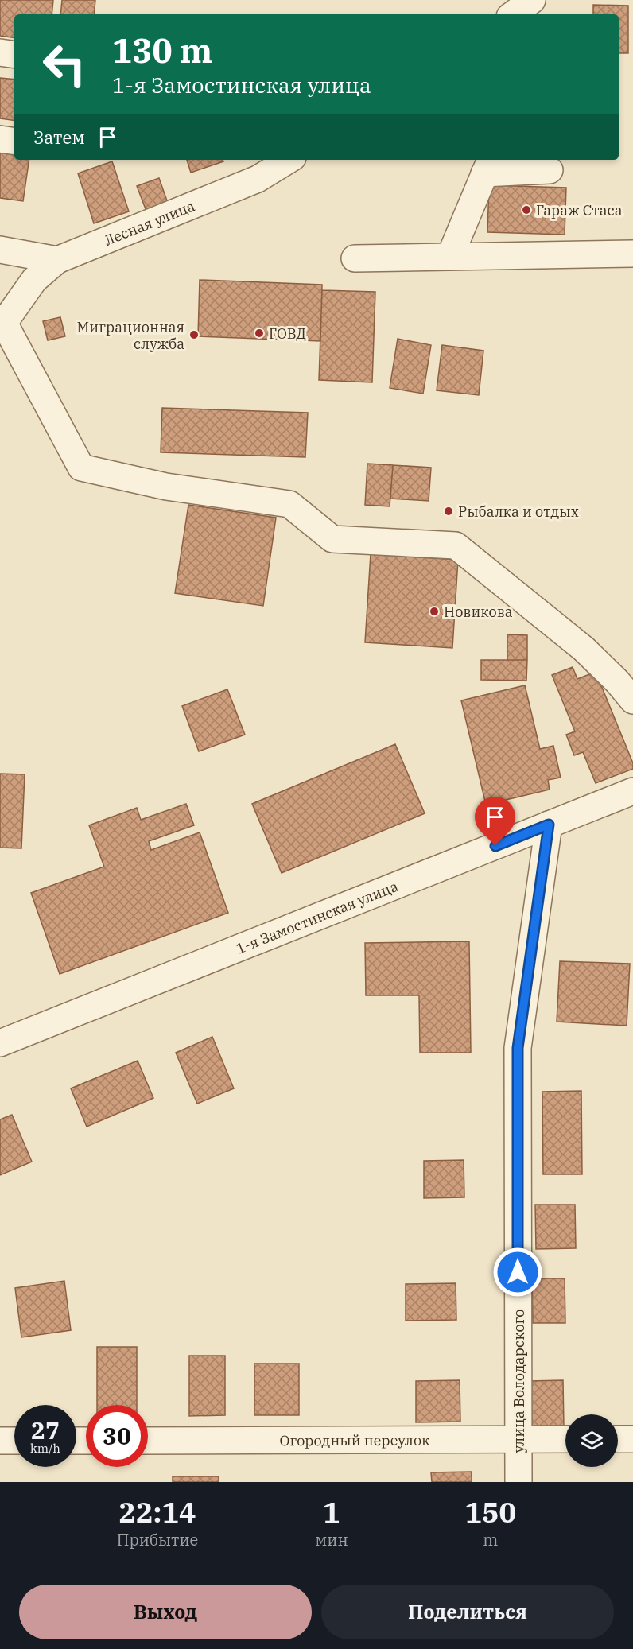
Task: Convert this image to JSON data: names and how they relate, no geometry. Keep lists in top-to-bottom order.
{
  "streets": {
    "street": [
      "Лесная улица",
      "1-я Замостинская улица",
      "улица Володарского",
      "Огородный переулок"
    ]
  },
  "crossings": [
    ["1-я Замостинская улица", "улица Володарского"],
    ["улица Володарского", "Огородный переулок"]
  ],
  "places": [
    "Гараж Стаса",
    "ГОВД",
    "Миграционная служба",
    "Рыбалка и отдых",
    "Новикова"
  ],
  "page": {
    "turn": ["130 m", "1-я Замостинская улица"],
    "then": "Затем",
    "speed": "27 km/h",
    "limit": "30",
    "eta": [
      "22:14",
      "Прибытие",
      "1",
      "мин",
      "150",
      "m"
    ],
    "buttons": ["Выход", "Поделиться"]
  }
}
